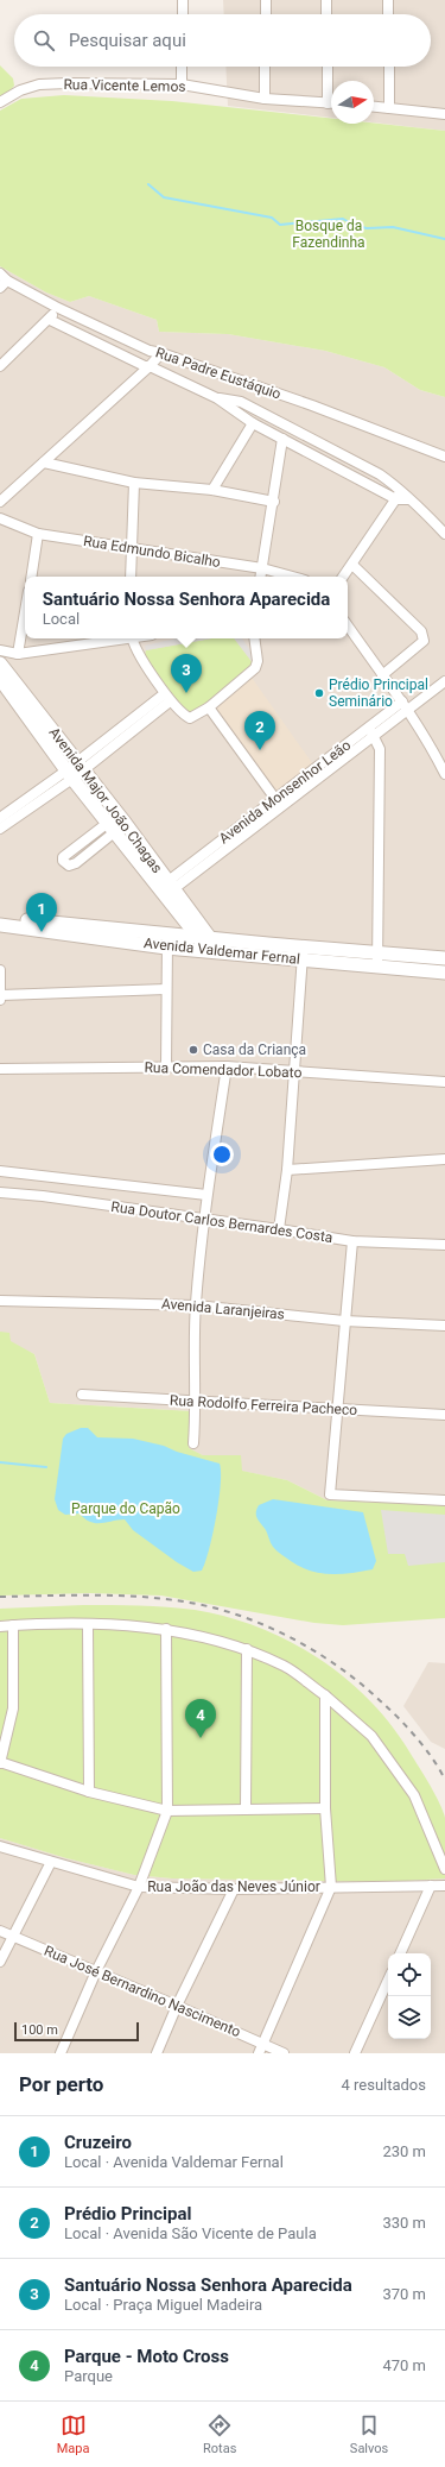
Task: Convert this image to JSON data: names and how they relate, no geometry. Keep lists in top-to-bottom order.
{
  "streets": {
    "street": [
      "Rua Vicente Lemos",
      "Rua Padre Eustáquio",
      "Rua Edmundo Bicalho",
      "Avenida Monsenhor Leão",
      "Avenida Major João Chagas",
      "Avenida Valdemar Fernal",
      "Rua Comendador Lobato",
      "Rua Doutor Carlos Bernardes Costa",
      "Avenida Laranjeiras",
      "Rua Rodolfo Ferreira Pacheco",
      "Rua João das Neves Júnior",
      "Rua José Bernardino Nascimento"
    ]
  },
  "crossings": [
    ["Avenida Monsenhor Leão", "Avenida Major João Chagas"],
    ["Avenida Major João Chagas", "Avenida Valdemar Fernal"]
  ],
  "parks": ["Bosque da Fazendinha", "Parque do Capão"],
  "places": ["Prédio Principal Seminário", "Casa da Criança"],
  "scale_bar": "100 m",
  "north": "right",
  "page": {
    "search": "Pesquisar aqui",
    "popup": ["Santuário Nossa Senhora Aparecida", "Local"],
    "pins": [
      "3",
      "2",
      "1",
      "4"
    ],
    "scale": "100 m",
    "heading": ["Por perto", "4 resultados"],
    "list": [
      {
        "mark": "1",
        "name": "Cruzeiro",
        "note": "Local · Avenida Valdemar Fernal",
        "value": "230 m"
      },
      {
        "mark": "2",
        "name": "Prédio Principal",
        "note": "Local · Avenida São Vicente de Paula",
        "value": "330 m"
      },
      {
        "mark": "3",
        "name": "Santuário Nossa Senhora Aparecida",
        "note": "Local · Praça Miguel Madeira",
        "value": "370 m"
      },
      {
        "mark": "4",
        "name": "Parque - Moto Cross",
        "note": "Parque",
        "value": "470 m"
      }
    ],
    "nav": ["Mapa", "Rotas", "Salvos"]
  }
}
